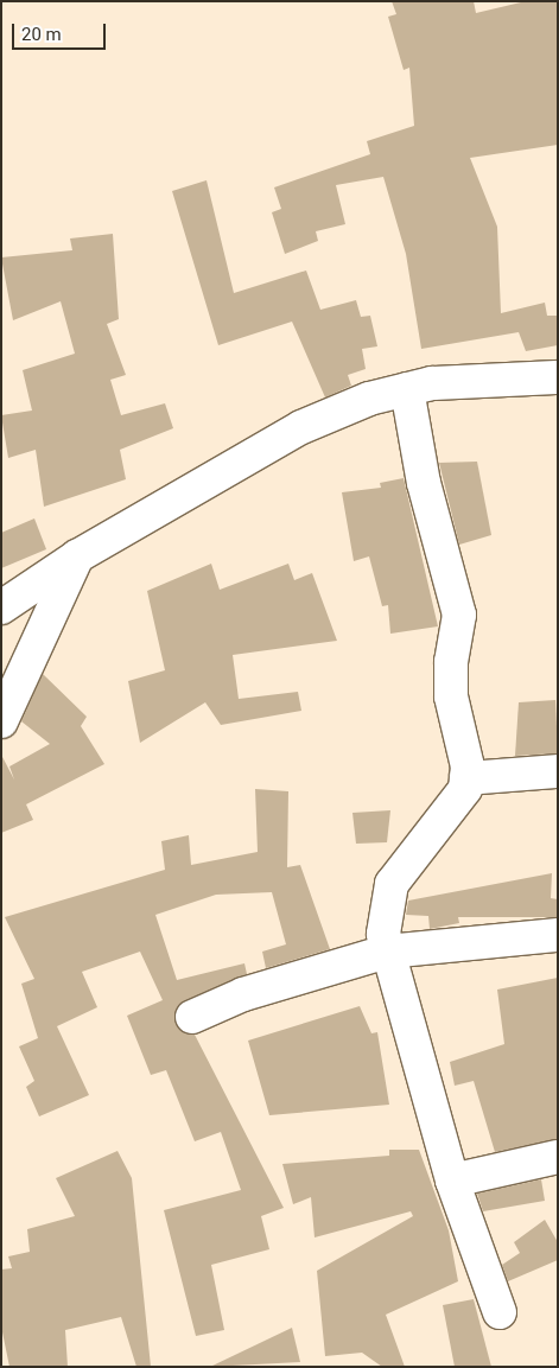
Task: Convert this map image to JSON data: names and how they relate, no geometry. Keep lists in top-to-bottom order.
{
  "scale_bar": "20 m"
}
